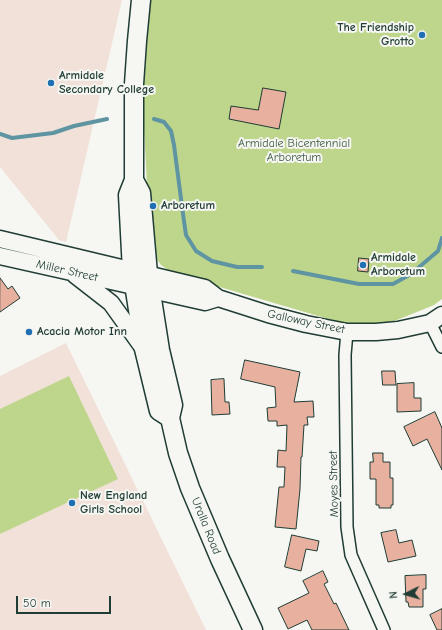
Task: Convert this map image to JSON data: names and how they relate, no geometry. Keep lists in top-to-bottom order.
{
  "streets": {
    "main road": ["Miller Street", "Galloway Street", "Uralla Road"],
    "street": ["Moyes Street"]
  },
  "crossings": [
    ["Miller Street", "Galloway Street"],
    ["Miller Street", "Uralla Road"],
    ["Galloway Street", "Moyes Street"],
    ["Galloway Street", "Uralla Road"]
  ],
  "parks": ["Armidale Bicentennial Arboretum"],
  "places": [
    "The Friendship Grotto",
    "Armidale Secondary College",
    "Arboretum",
    "Armidale Arboretum",
    "Acacia Motor Inn",
    "New England Girls School"
  ],
  "scale_bar": "50 m",
  "north": "left"
}
